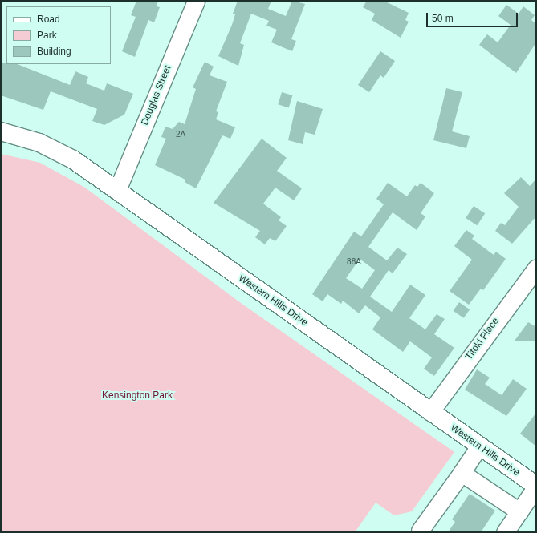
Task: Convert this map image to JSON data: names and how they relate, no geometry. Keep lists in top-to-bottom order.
{
  "streets": {
    "highway": ["Western Hills Drive"],
    "street": ["Douglas Street", "Titoki Place"]
  },
  "crossings": [
    ["Douglas Street", "Western Hills Drive"],
    ["Western Hills Drive", "Titoki Place"]
  ],
  "parks": ["Kensington Park"],
  "house_numbers": ["2A", "88A"],
  "legend": ["Road", "Park", "Building"],
  "scale_bar": "50 m"
}
